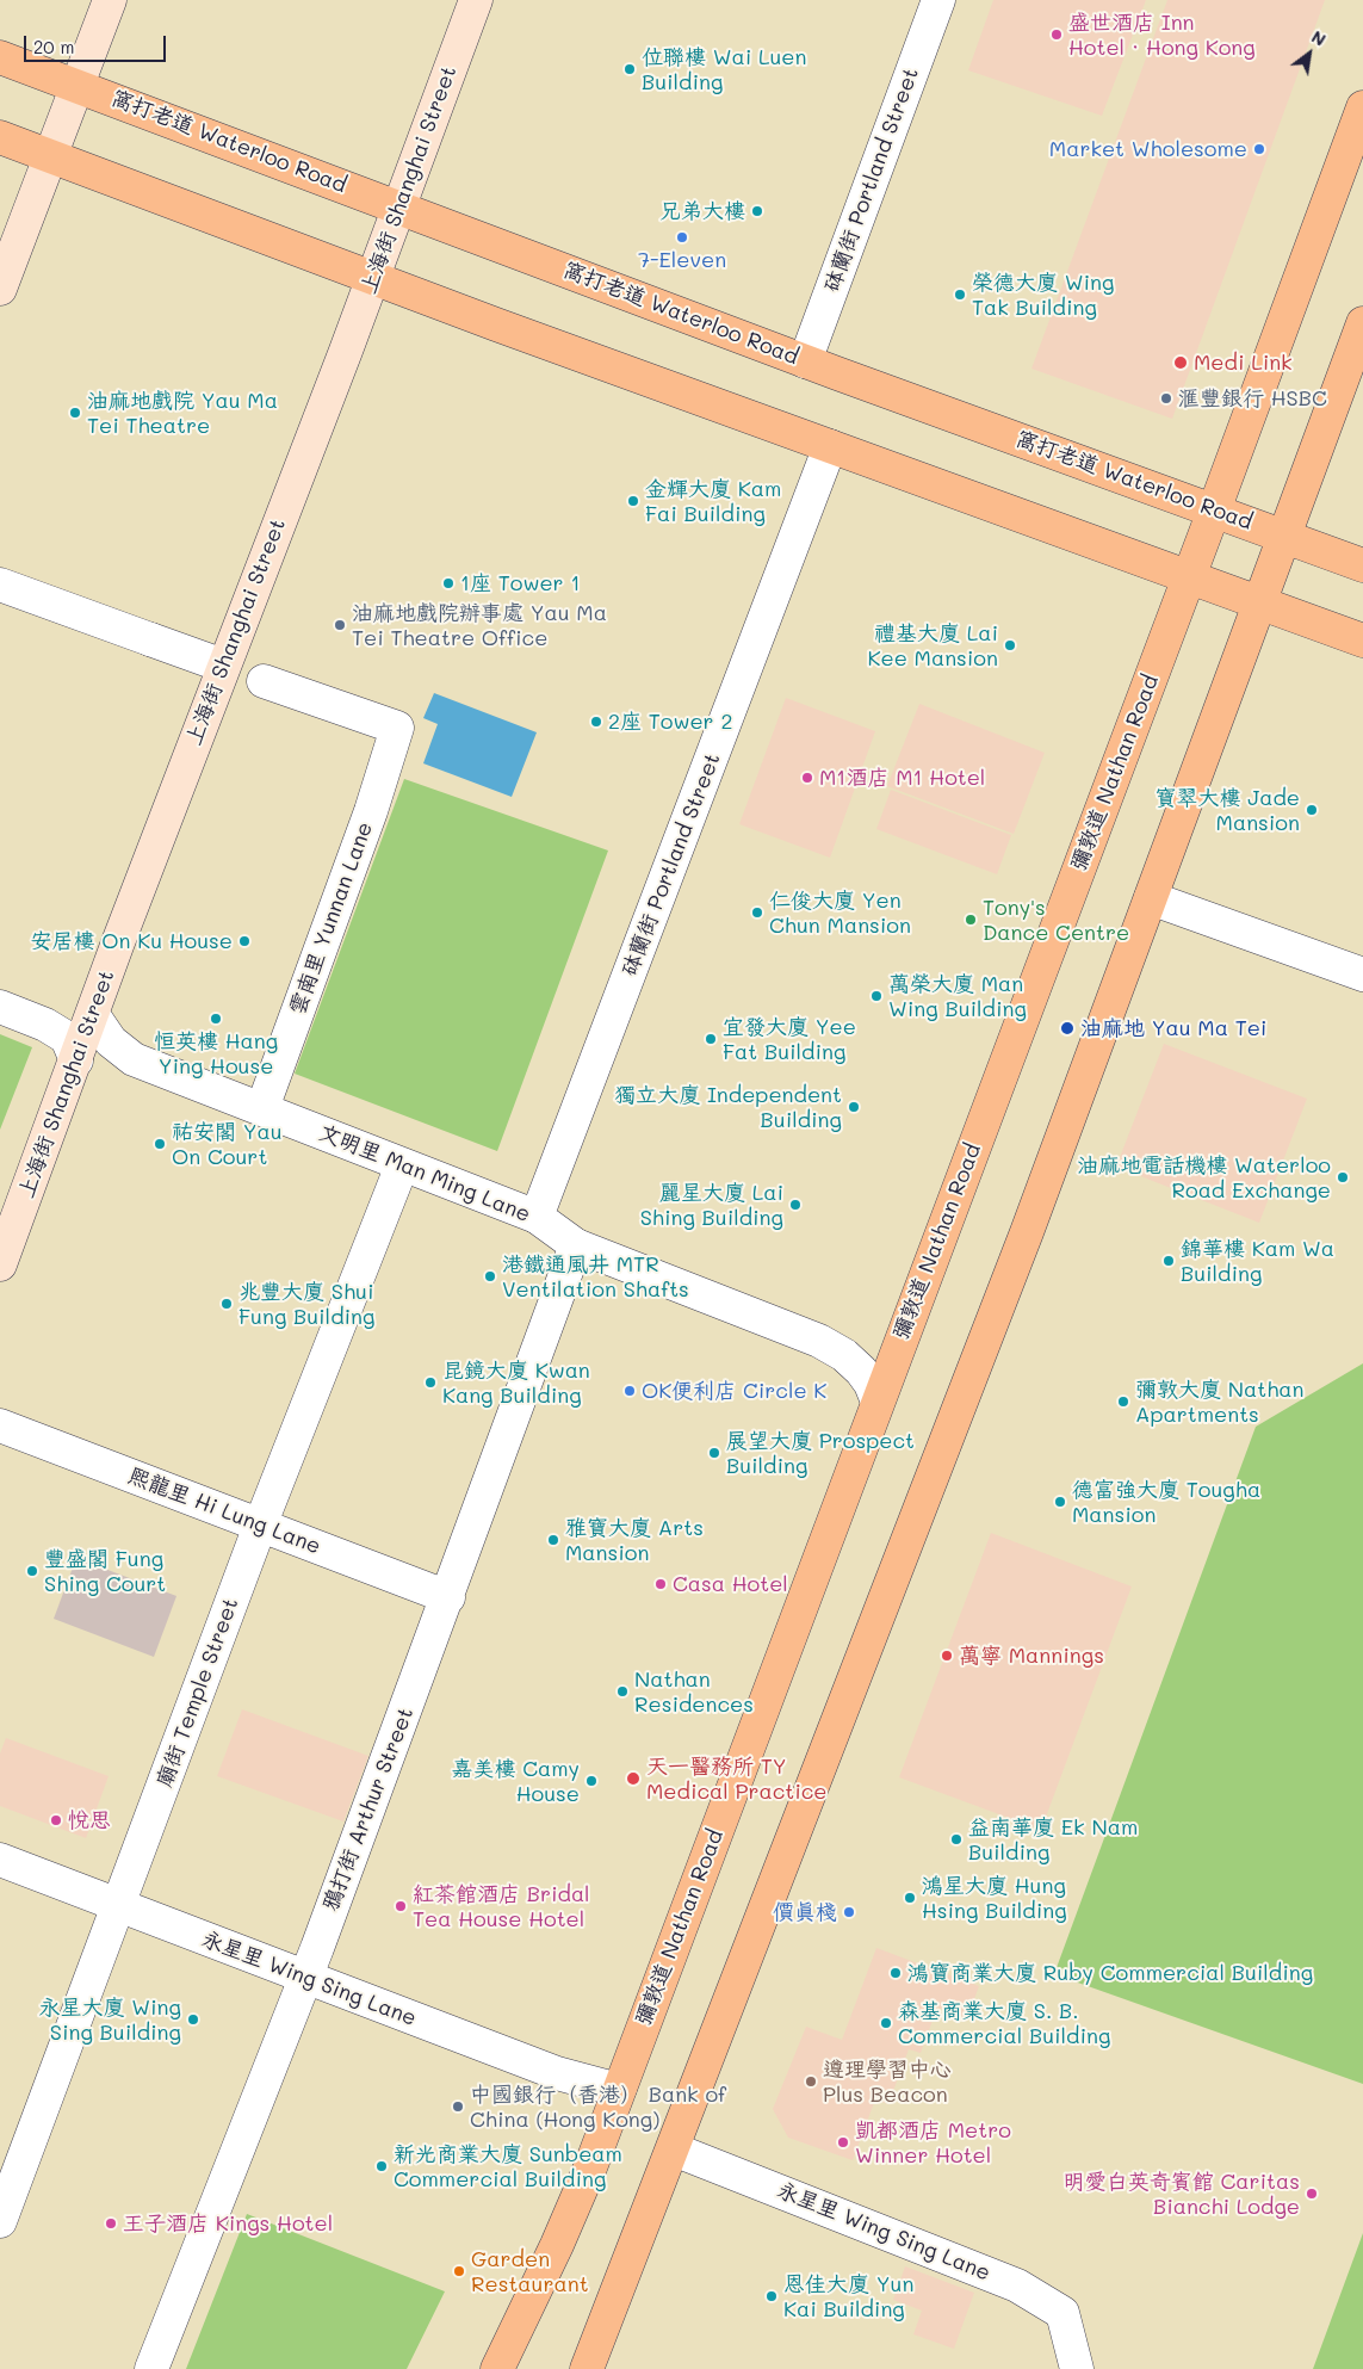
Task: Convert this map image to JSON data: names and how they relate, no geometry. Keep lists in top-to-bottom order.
{
  "streets": {
    "main road": ["窩打老道 Waterloo Road", "上海街 Shanghai Street", "彌敦道 Nathan Road"],
    "street": [
      "砵蘭街 Portland Street",
      "雲南里 Yunnan Lane",
      "文明里 Man Ming Lane",
      "熙龍里 Hi Lung Lane",
      "廟街 Temple Street",
      "鴉打街 Arthur Street",
      "永星里 Wing Sing Lane"
    ]
  },
  "crossings": [
    ["窩打老道 Waterloo Road", "上海街 Shanghai Street"],
    ["窩打老道 Waterloo Road", "砵蘭街 Portland Street"],
    ["窩打老道 Waterloo Road", "彌敦道 Nathan Road"],
    ["上海街 Shanghai Street", "文明里 Man Ming Lane"],
    ["砵蘭街 Portland Street", "文明里 Man Ming Lane"],
    ["彌敦道 Nathan Road", "文明里 Man Ming Lane"],
    ["彌敦道 Nathan Road", "永星里 Wing Sing Lane"],
    ["雲南里 Yunnan Lane", "文明里 Man Ming Lane"],
    ["文明里 Man Ming Lane", "廟街 Temple Street"],
    ["文明里 Man Ming Lane", "鴉打街 Arthur Street"],
    ["熙龍里 Hi Lung Lane", "廟街 Temple Street"],
    ["熙龍里 Hi Lung Lane", "鴉打街 Arthur Street"],
    ["廟街 Temple Street", "永星里 Wing Sing Lane"],
    ["鴉打街 Arthur Street", "永星里 Wing Sing Lane"]
  ],
  "places": [
    "盛世酒店 Inn Hotel．Hong Kong",
    "位聯樓 Wai Luen Building",
    "Market Wholesome",
    "兄弟大樓",
    "7-Eleven",
    "榮德大廈 Wing Tak Building",
    "Medi Link",
    "滙豐銀行 HSBC",
    "油麻地戲院 Yau Ma Tei Theatre",
    "金輝大廈 Kam Fai Building",
    "1座 Tower 1",
    "油麻地戲院辦事處 Yau Ma Tei Theatre Office",
    "禮基大廈 Lai Kee Mansion",
    "2座 Tower 2",
    "M1酒店 M1 Hotel",
    "寶翠大樓 Jade Mansion",
    "仁俊大廈 Yen Chun Mansion",
    "Tony's Dance Centre",
    "安居樓 On Ku House",
    "萬榮大廈 Man Wing Building",
    "恒英樓 Hang Ying House",
    "油麻地 Yau Ma Tei",
    "宜發大廈 Yee Fat Building",
    "獨立大廈 Independent Building",
    "祐安閣 Yau On Court",
    "油麻地電話機樓 Waterloo Road Exchange",
    "麗星大廈 Lai Shing Building",
    "錦華樓 Kam Wa Building",
    "港鐵通風井 MTR Ventilation Shafts",
    "兆豐大廈 Shui Fung Building",
    "昆鏡大廈 Kwan Kang Building",
    "OK便利店 Circle K",
    "彌敦大廈 Nathan Apartments",
    "展望大廈 Prospect Building",
    "德富強大廈 Tougha Mansion",
    "雅寶大廈 Arts Mansion",
    "豐盛閣 Fung Shing Court",
    "Casa Hotel",
    "萬寧 Mannings",
    "Nathan Residences",
    "天一醫務所 TY Medical Practice",
    "嘉美樓 Camy House",
    "悅思",
    "益南華廈 Ek Nam Building",
    "鴻星大廈 Hung Hsing Building",
    "紅茶館酒店 Bridal Tea House Hotel",
    "價真棧",
    "鴻寶商業大廈 Ruby Commercial Building",
    "永星大廈 Wing Sing Building",
    "森基商業大廈 S. B. Commercial Building",
    "遵理學習中心 Plus Beacon",
    "中國銀行（香港） Bank of China (Hong Kong)",
    "凱都酒店 Metro Winner Hotel",
    "新光商業大廈 Sunbeam Commercial Building",
    "明愛白英奇賓館 Caritas Bianchi Lodge",
    "王子酒店 Kings Hotel",
    "Garden Restaurant",
    "恩佳大廈 Yun Kai Building"
  ],
  "scale_bar": "20 m",
  "north": "top right"
}
